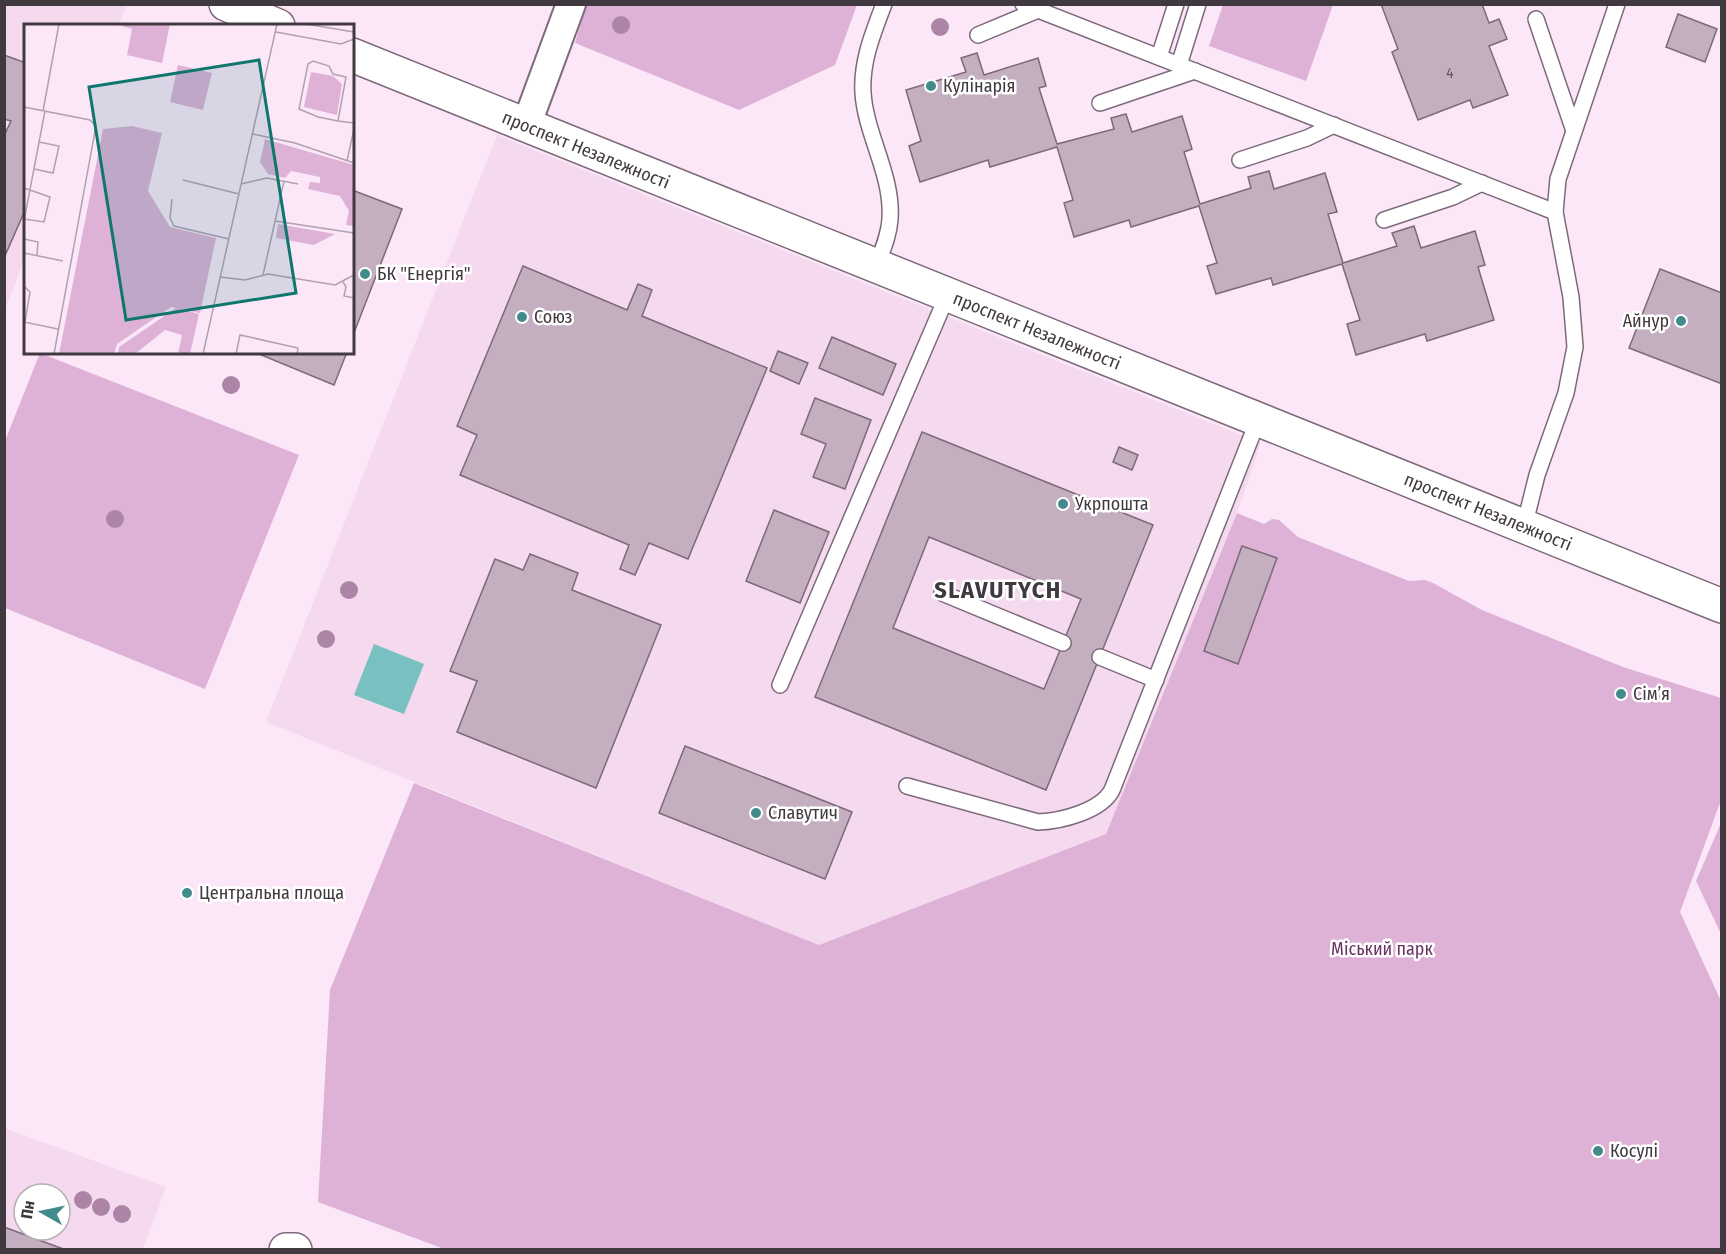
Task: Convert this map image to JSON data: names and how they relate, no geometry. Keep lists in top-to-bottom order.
{
  "streets": {
    "street": ["проспект Незалежності"]
  },
  "districts": ["SLAVUTYCH"],
  "parks": ["Міський парк"],
  "places": [
    "Кулінарія",
    "БК \"Енергія\"",
    "Союз",
    "Айнур",
    "Укрпошта",
    "Сім’я",
    "Славутич",
    "Центральна площа",
    "Косулі"
  ],
  "house_numbers": ["4"],
  "north": "left"
}
